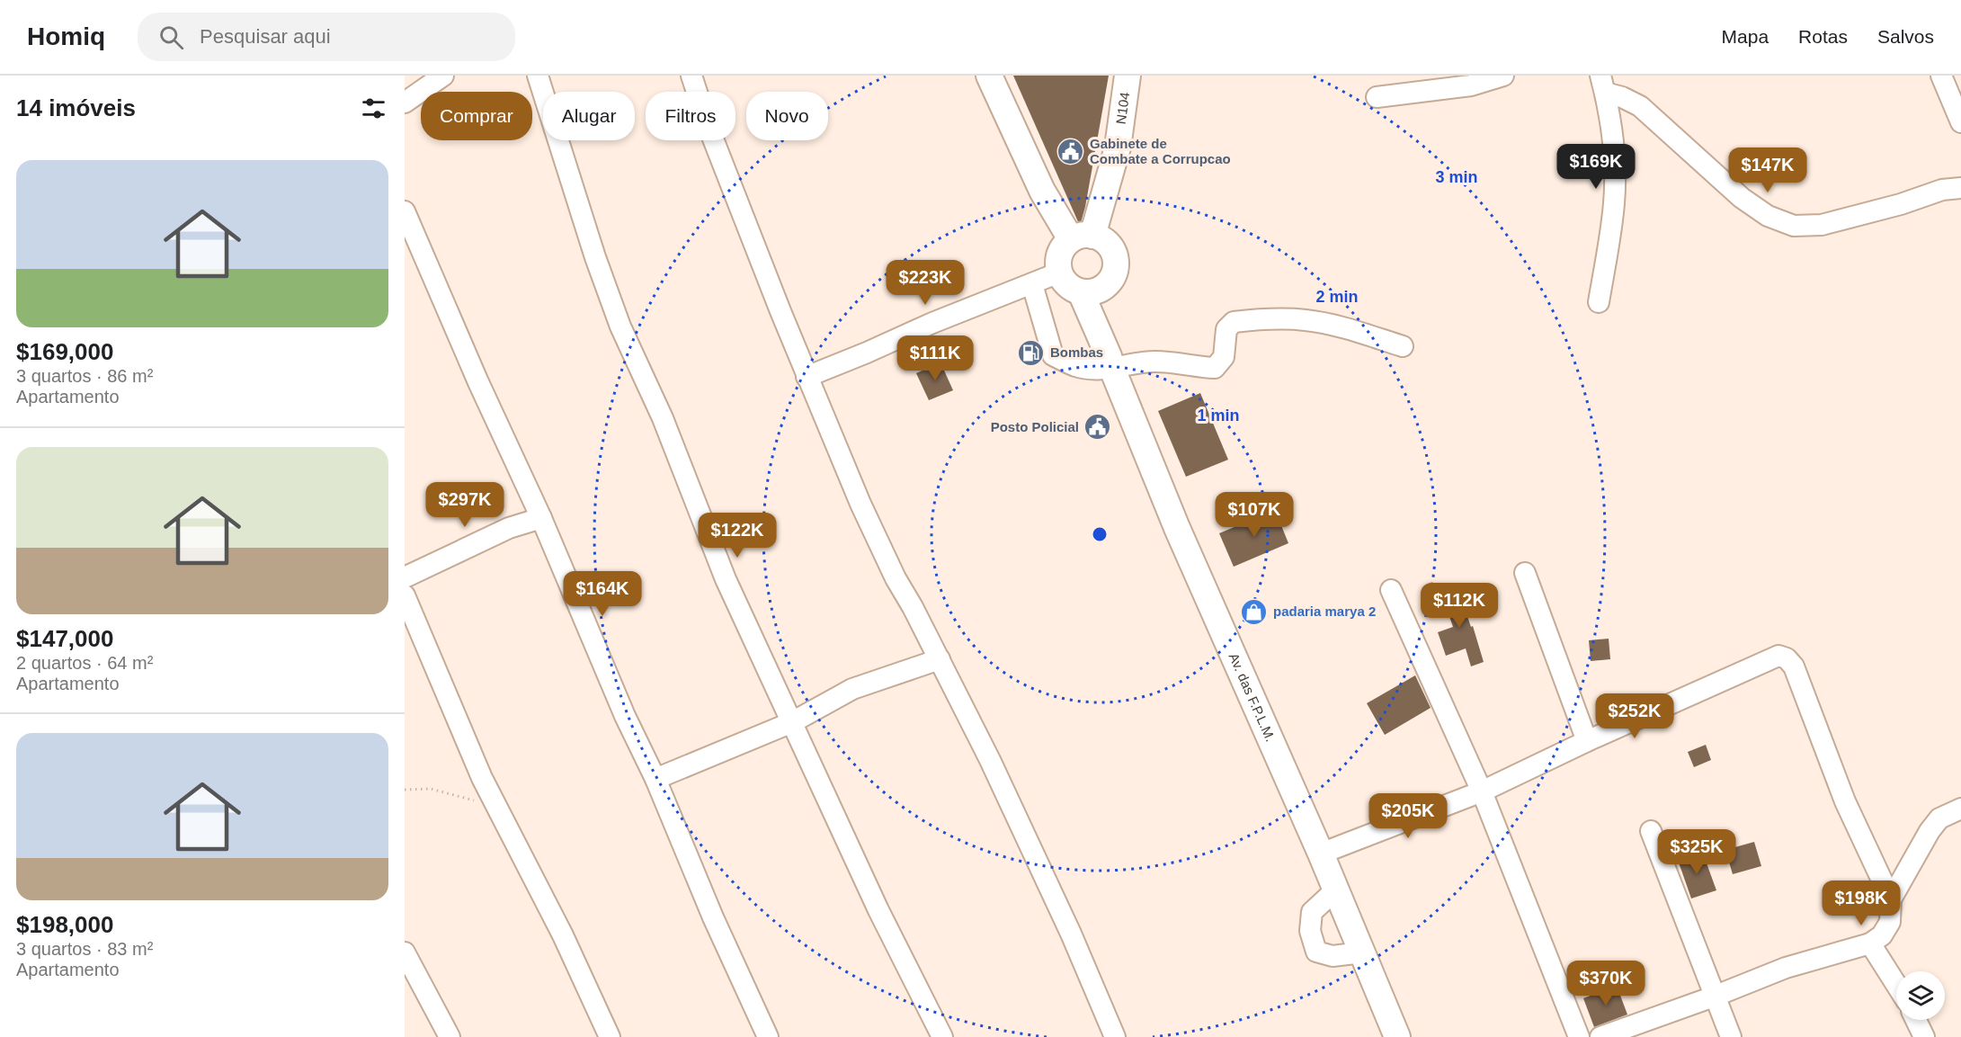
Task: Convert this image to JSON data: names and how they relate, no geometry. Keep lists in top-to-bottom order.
{
  "streets": {
    "main road": ["N104", "Av. das F.P.L.M."]
  },
  "crossings": [
    ["N104", "Av. das F.P.L.M."]
  ],
  "places": {
    "public building": ["Gabinete de Combate a Corrupcao", "Posto Policial"],
    "fuel station": ["Bombas"],
    "shop": ["padaria marya 2"]
  },
  "page": {
    "header": "Homiq",
    "search": "Pesquisar aqui",
    "nav": ["Mapa", "Rotas", "Salvos"],
    "heading": "14 imóveis",
    "chip": [
      "Comprar",
      "Alugar",
      "Filtros",
      "Novo"
    ],
    "list": [
      {
        "name": "$169,000",
        "note": "3 quartos · 86 m² · Apartamento"
      },
      {
        "name": "$147,000",
        "note": "2 quartos · 64 m² · Apartamento"
      },
      {
        "name": "$198,000",
        "note": "3 quartos · 83 m² · Apartamento"
      }
    ],
    "price": [
      "$169K",
      "$147K",
      "$223K",
      "$111K",
      "$297K",
      "$107K",
      "$122K",
      "$164K",
      "$112K",
      "$252K",
      "$205K",
      "$325K",
      "$198K",
      "$370K"
    ]
  },
  "rings": ["3 min", "2 min", "1 min"]
}
